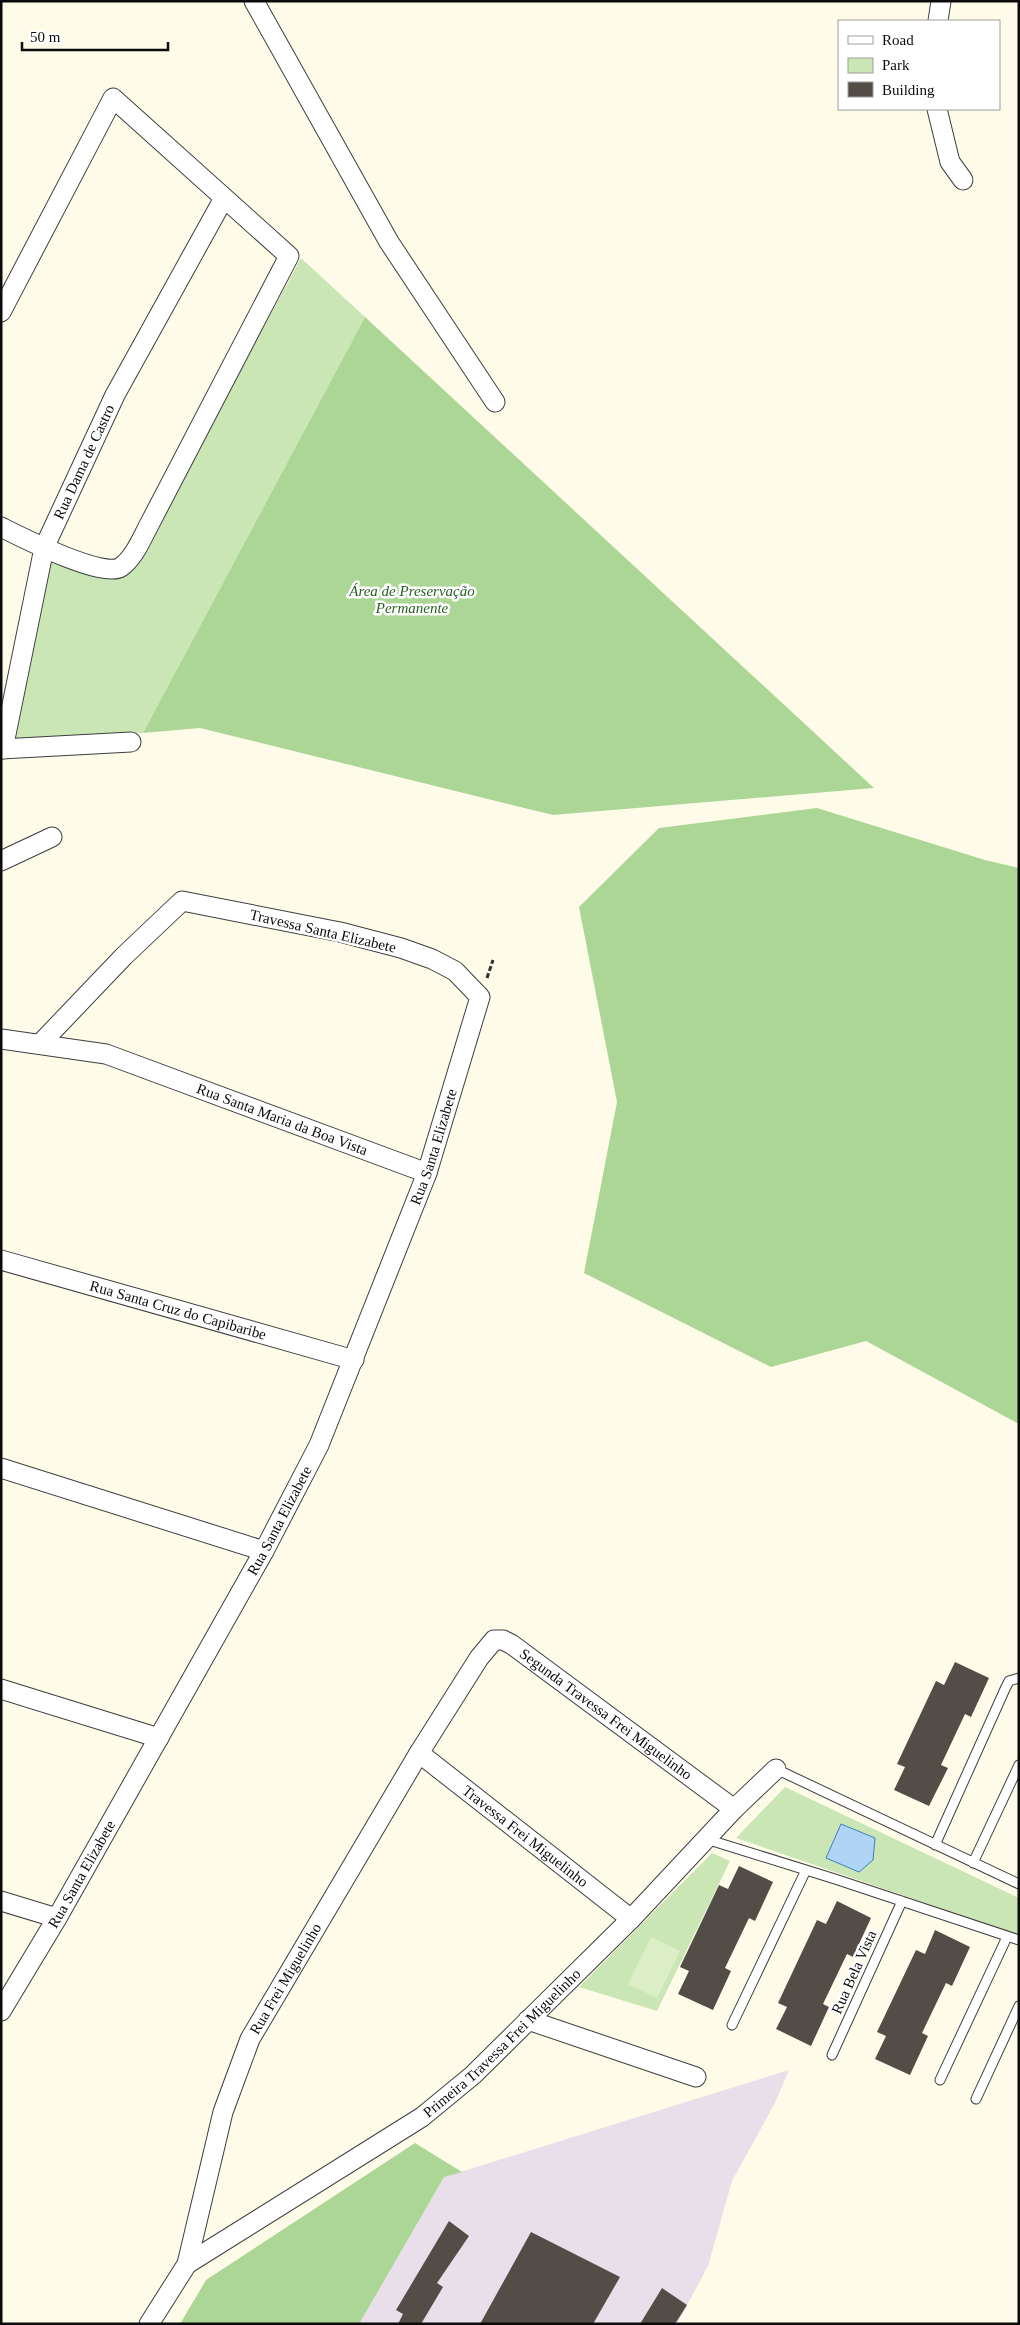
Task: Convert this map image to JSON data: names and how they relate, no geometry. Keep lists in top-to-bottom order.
{
  "streets": {
    "street": [
      "Rua Dama de Castro",
      "Travessa Santa Elizabete",
      "Rua Santa Maria da Boa Vista",
      "Rua Santa Elizabete",
      "Rua Santa Cruz do Capibaribe",
      "Segunda Travessa Frei Miguelinho",
      "Travessa Frei Miguelinho",
      "Rua Frei Miguelinho",
      "Primeira Travessa Frei Miguelinho"
    ],
    "lane": ["Rua Bela Vista"]
  },
  "crossings": [
    ["Travessa Santa Elizabete", "Rua Santa Maria da Boa Vista"],
    ["Travessa Santa Elizabete", "Rua Santa Elizabete"],
    ["Rua Santa Maria da Boa Vista", "Rua Santa Elizabete"],
    ["Rua Santa Elizabete", "Rua Santa Cruz do Capibaribe"],
    ["Segunda Travessa Frei Miguelinho", "Rua Frei Miguelinho"],
    ["Segunda Travessa Frei Miguelinho", "Primeira Travessa Frei Miguelinho"],
    ["Travessa Frei Miguelinho", "Rua Frei Miguelinho"],
    ["Travessa Frei Miguelinho", "Primeira Travessa Frei Miguelinho"],
    ["Rua Frei Miguelinho", "Primeira Travessa Frei Miguelinho"]
  ],
  "parks": ["Área de Preservação Permanente"],
  "legend": ["Road", "Park", "Building"],
  "scale_bar": "50 m"
}
